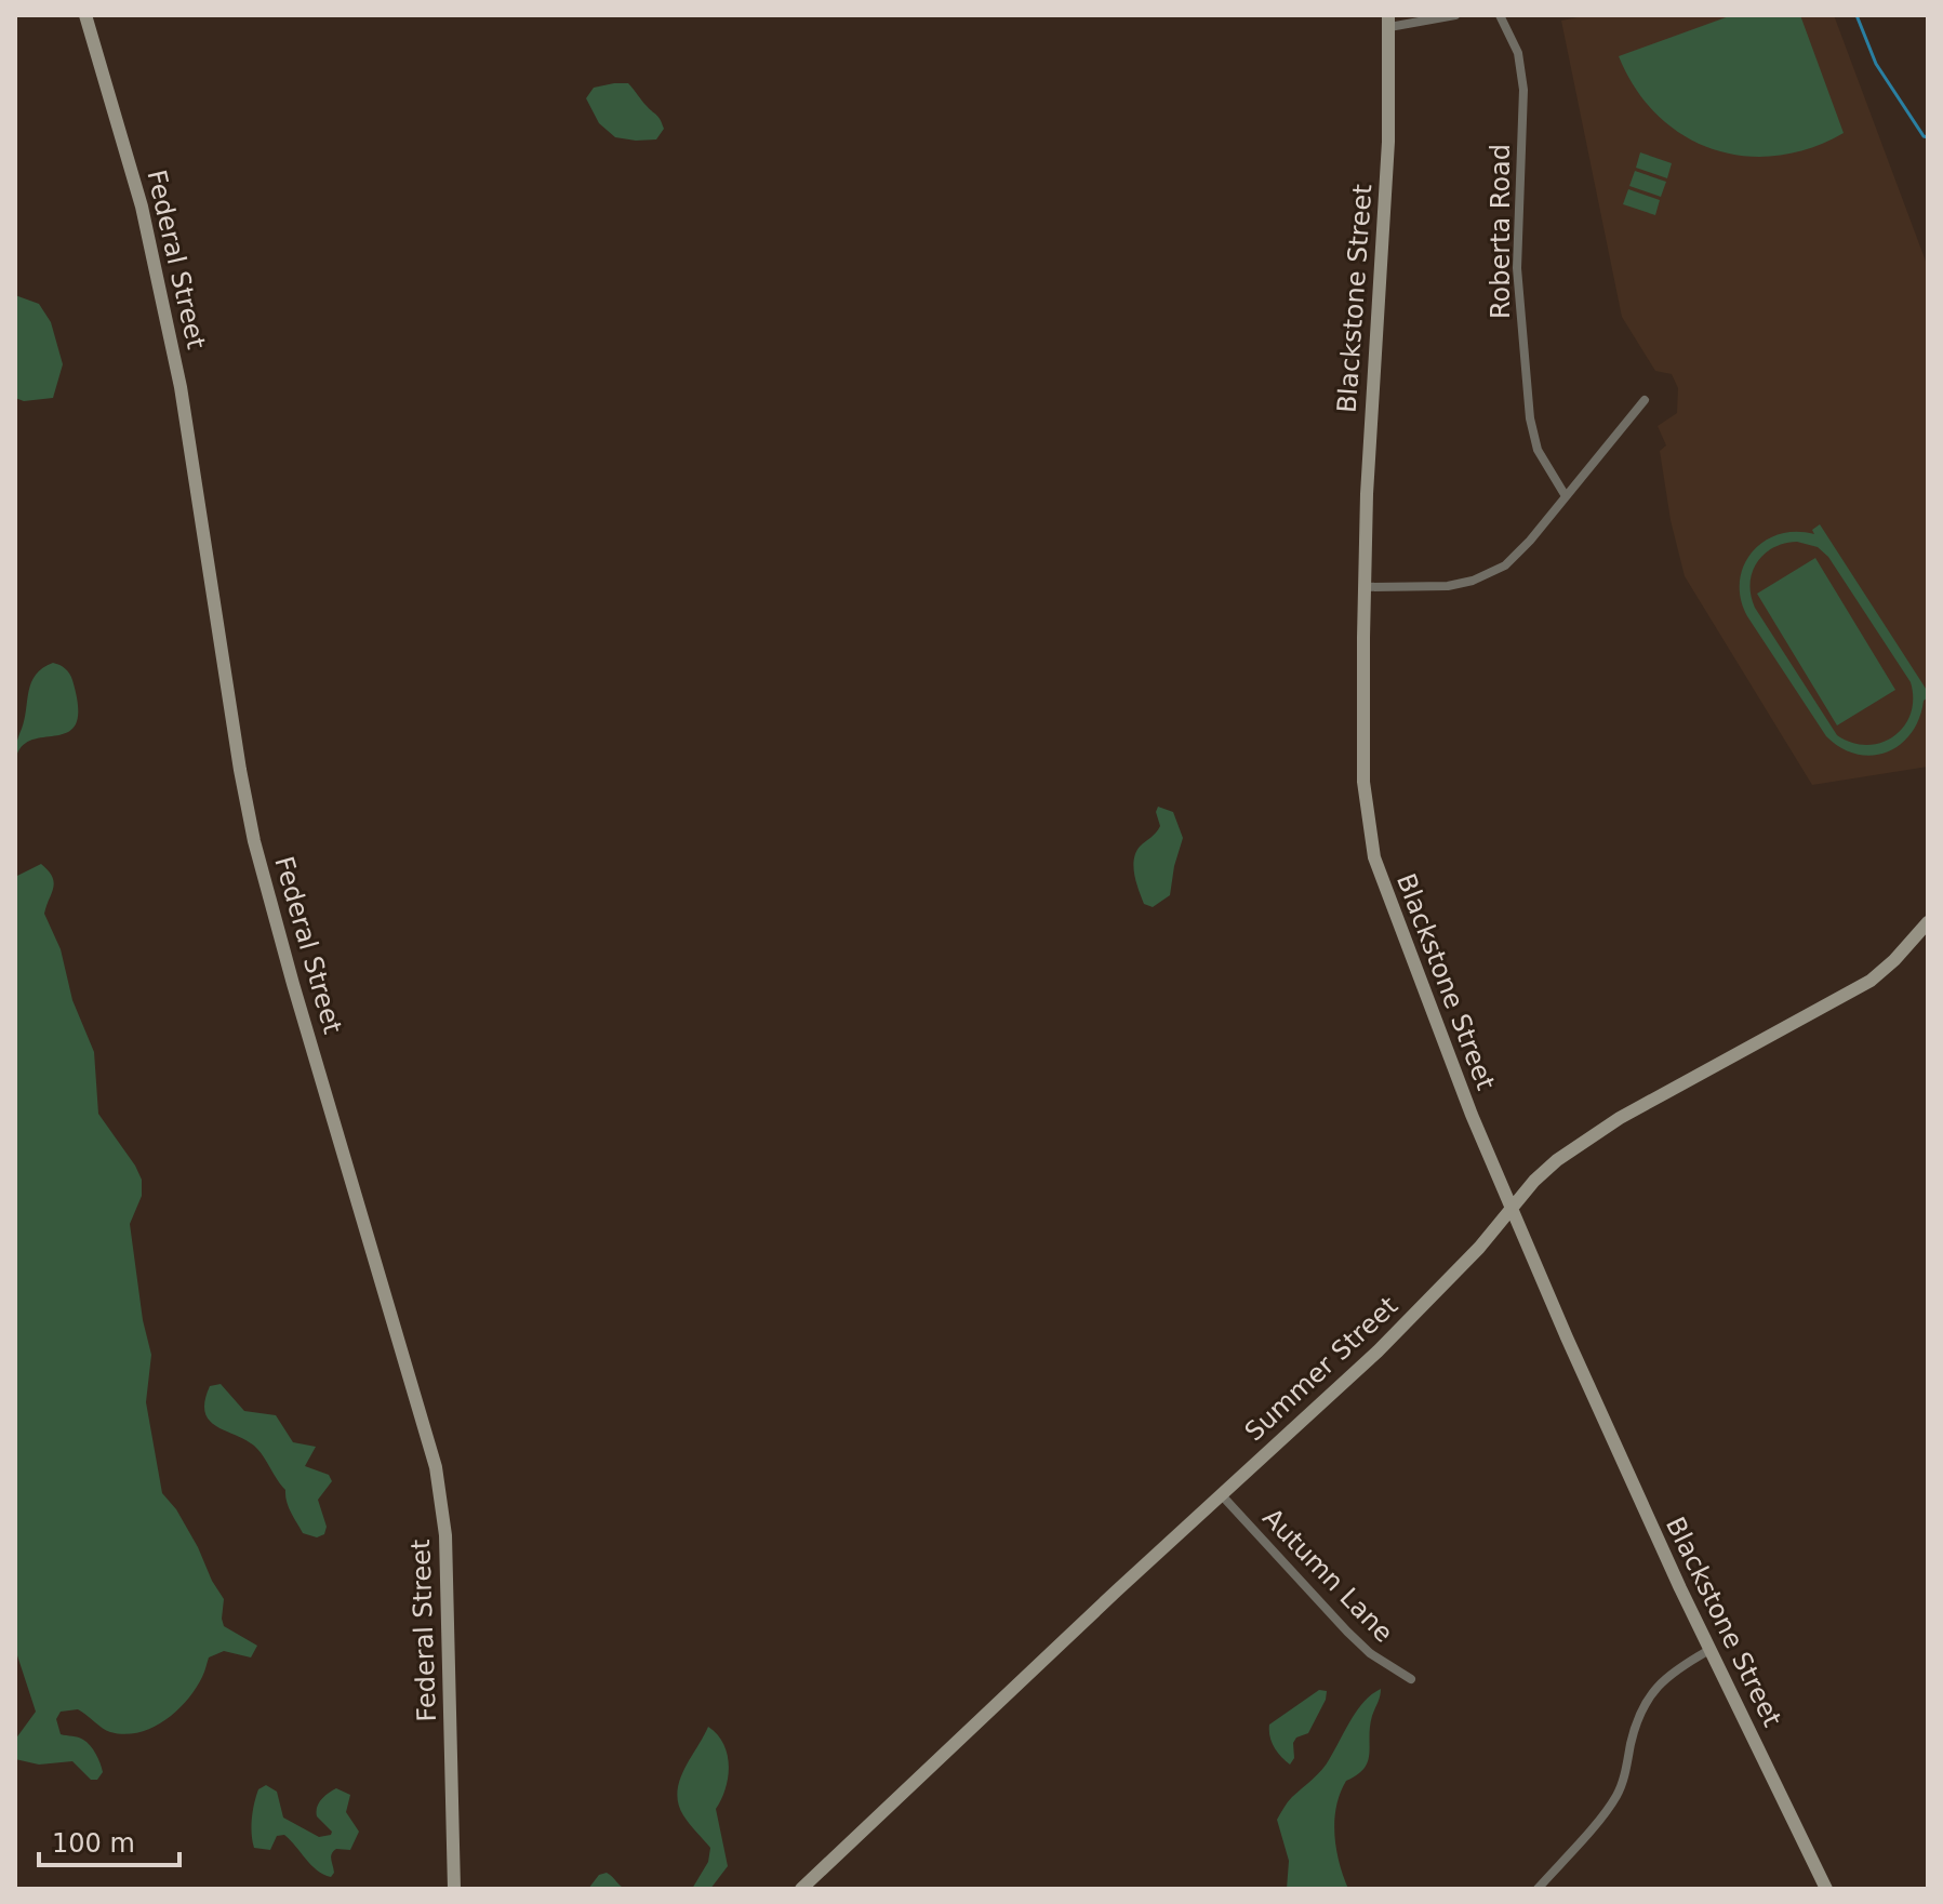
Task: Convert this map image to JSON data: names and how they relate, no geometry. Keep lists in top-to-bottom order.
{
  "streets": {
    "main road": ["Federal Street", "Blackstone Street", "Summer Street"],
    "street": ["Roberta Road", "Autumn Lane"]
  },
  "crossings": [
    ["Blackstone Street", "Summer Street"],
    ["Summer Street", "Autumn Lane"]
  ],
  "scale_bar": "100 m"
}
